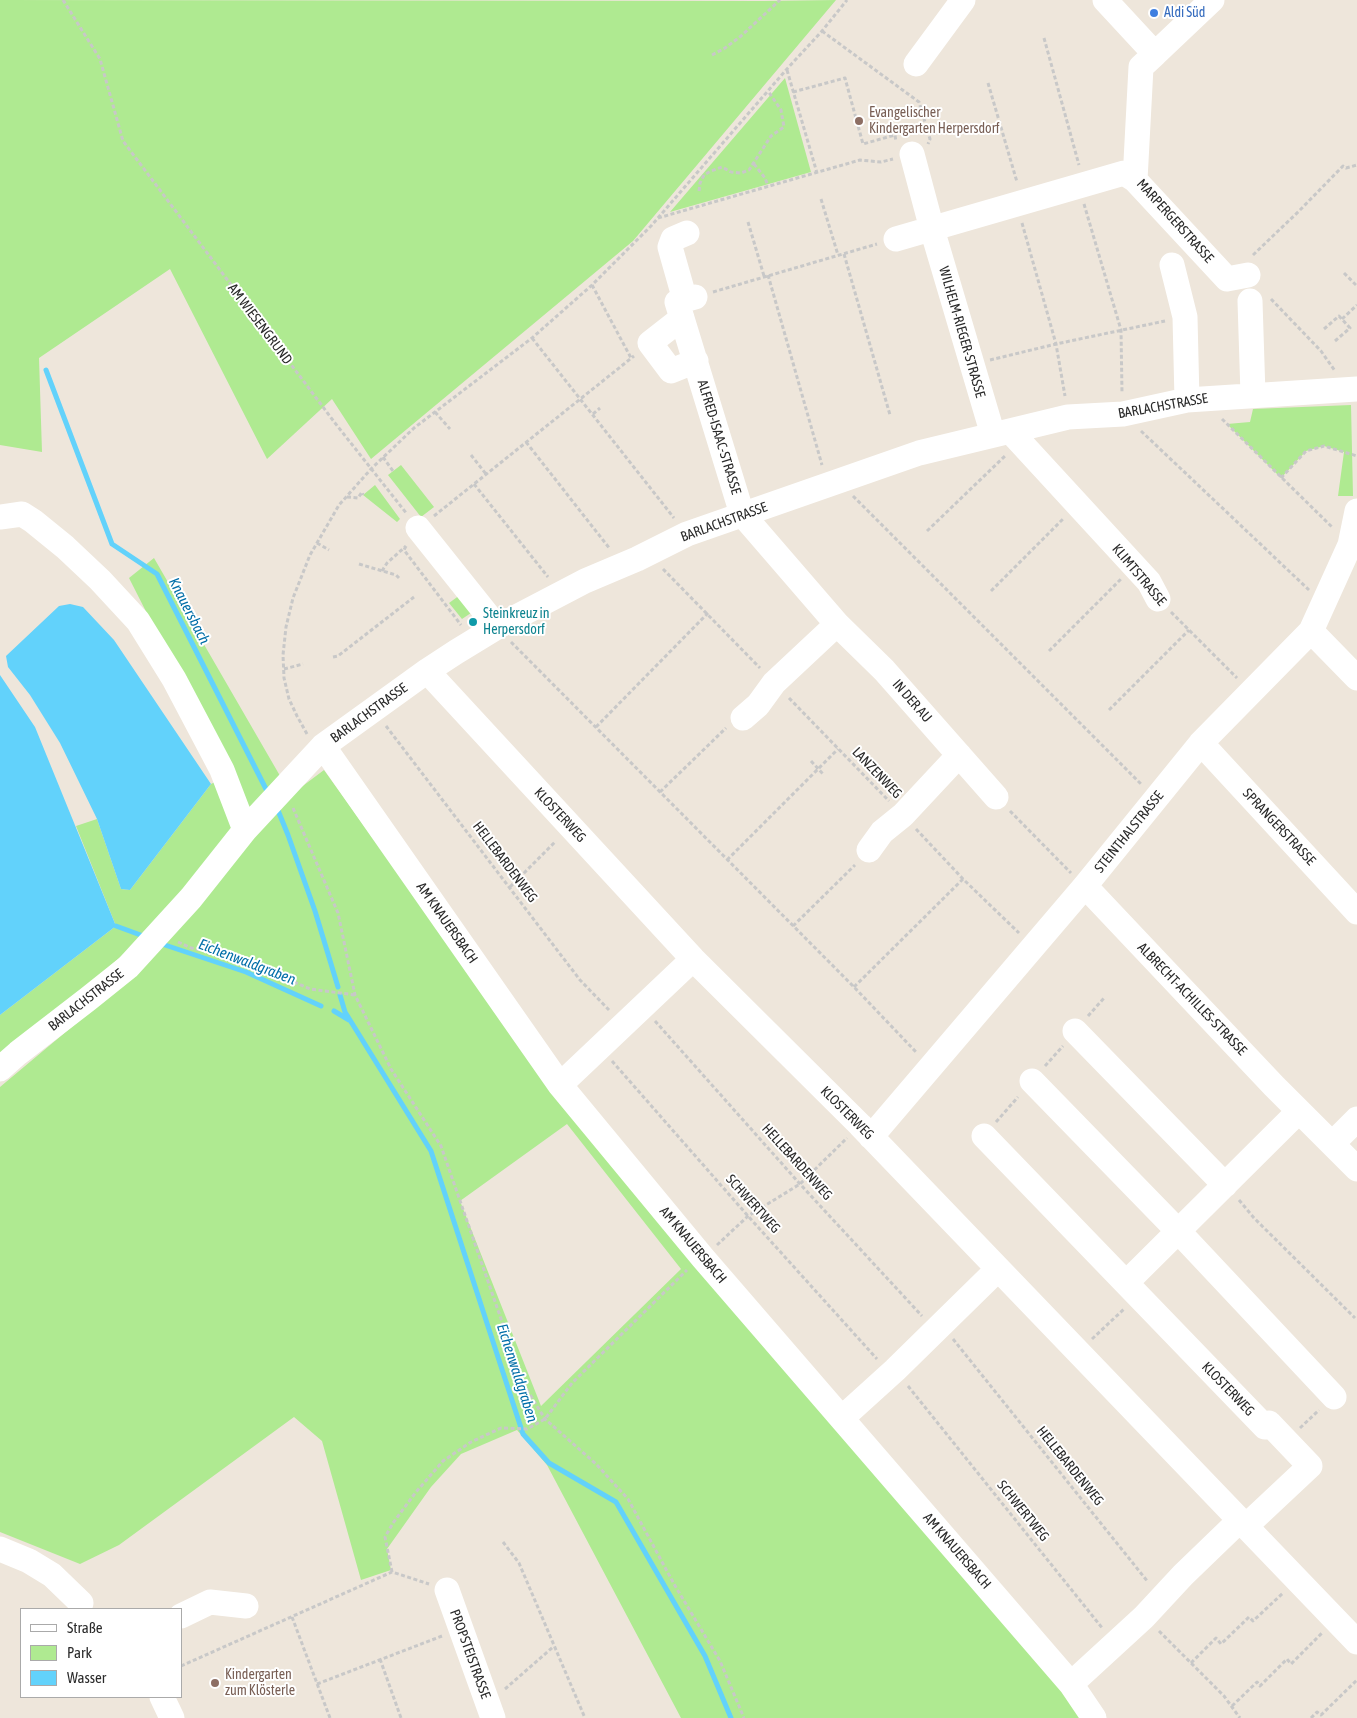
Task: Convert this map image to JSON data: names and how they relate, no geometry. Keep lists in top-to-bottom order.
{
  "streets": {
    "street": [
      "MARPERGERSTRASSE",
      "WILHELM-RIEGER-STRASSE",
      "BARLACHSTRASSE",
      "ALFRED-ISAAC-STRASSE",
      "KLIMTSTRASSE",
      "IN DER AU",
      "KLOSTERWEG",
      "SPRANGERSTRASSE",
      "STEINTHALSTRASSE",
      "AM KNAUERSBACH",
      "ALBRECHT-ACHILLES-STRASSE",
      "PROPSTEISTRASSE"
    ],
    "path": [
      "AM WIESENGRUND",
      "LANZENWEG",
      "HELLEBARDENWEG",
      "SCHWERTWEG"
    ]
  },
  "crossings": [
    ["AM WIESENGRUND", "BARLACHSTRASSE"],
    ["WILHELM-RIEGER-STRASSE", "BARLACHSTRASSE"],
    ["WILHELM-RIEGER-STRASSE", "KLIMTSTRASSE"],
    ["BARLACHSTRASSE", "ALFRED-ISAAC-STRASSE"],
    ["BARLACHSTRASSE", "KLIMTSTRASSE"],
    ["BARLACHSTRASSE", "IN DER AU"],
    ["BARLACHSTRASSE", "LANZENWEG"],
    ["BARLACHSTRASSE", "KLOSTERWEG"],
    ["BARLACHSTRASSE", "HELLEBARDENWEG"],
    ["BARLACHSTRASSE", "AM KNAUERSBACH"],
    ["ALFRED-ISAAC-STRASSE", "IN DER AU"],
    ["KLIMTSTRASSE", "STEINTHALSTRASSE"],
    ["LANZENWEG", "STEINTHALSTRASSE"],
    ["KLOSTERWEG", "STEINTHALSTRASSE"],
    ["KLOSTERWEG", "HELLEBARDENWEG"],
    ["KLOSTERWEG", "AM KNAUERSBACH"],
    ["KLOSTERWEG", "SCHWERTWEG"],
    ["SPRANGERSTRASSE", "STEINTHALSTRASSE"],
    ["STEINTHALSTRASSE", "ALBRECHT-ACHILLES-STRASSE"]
  ],
  "water": ["Knauersbach", "Eichenwaldgraben"],
  "places": [
    "Aldi Süd",
    "Evangelischer Kindergarten Herpersdorf",
    "Steinkreuz in Herpersdorf",
    "Kindergarten zum Klösterle"
  ],
  "legend": ["Straße", "Park", "Wasser"]
}
